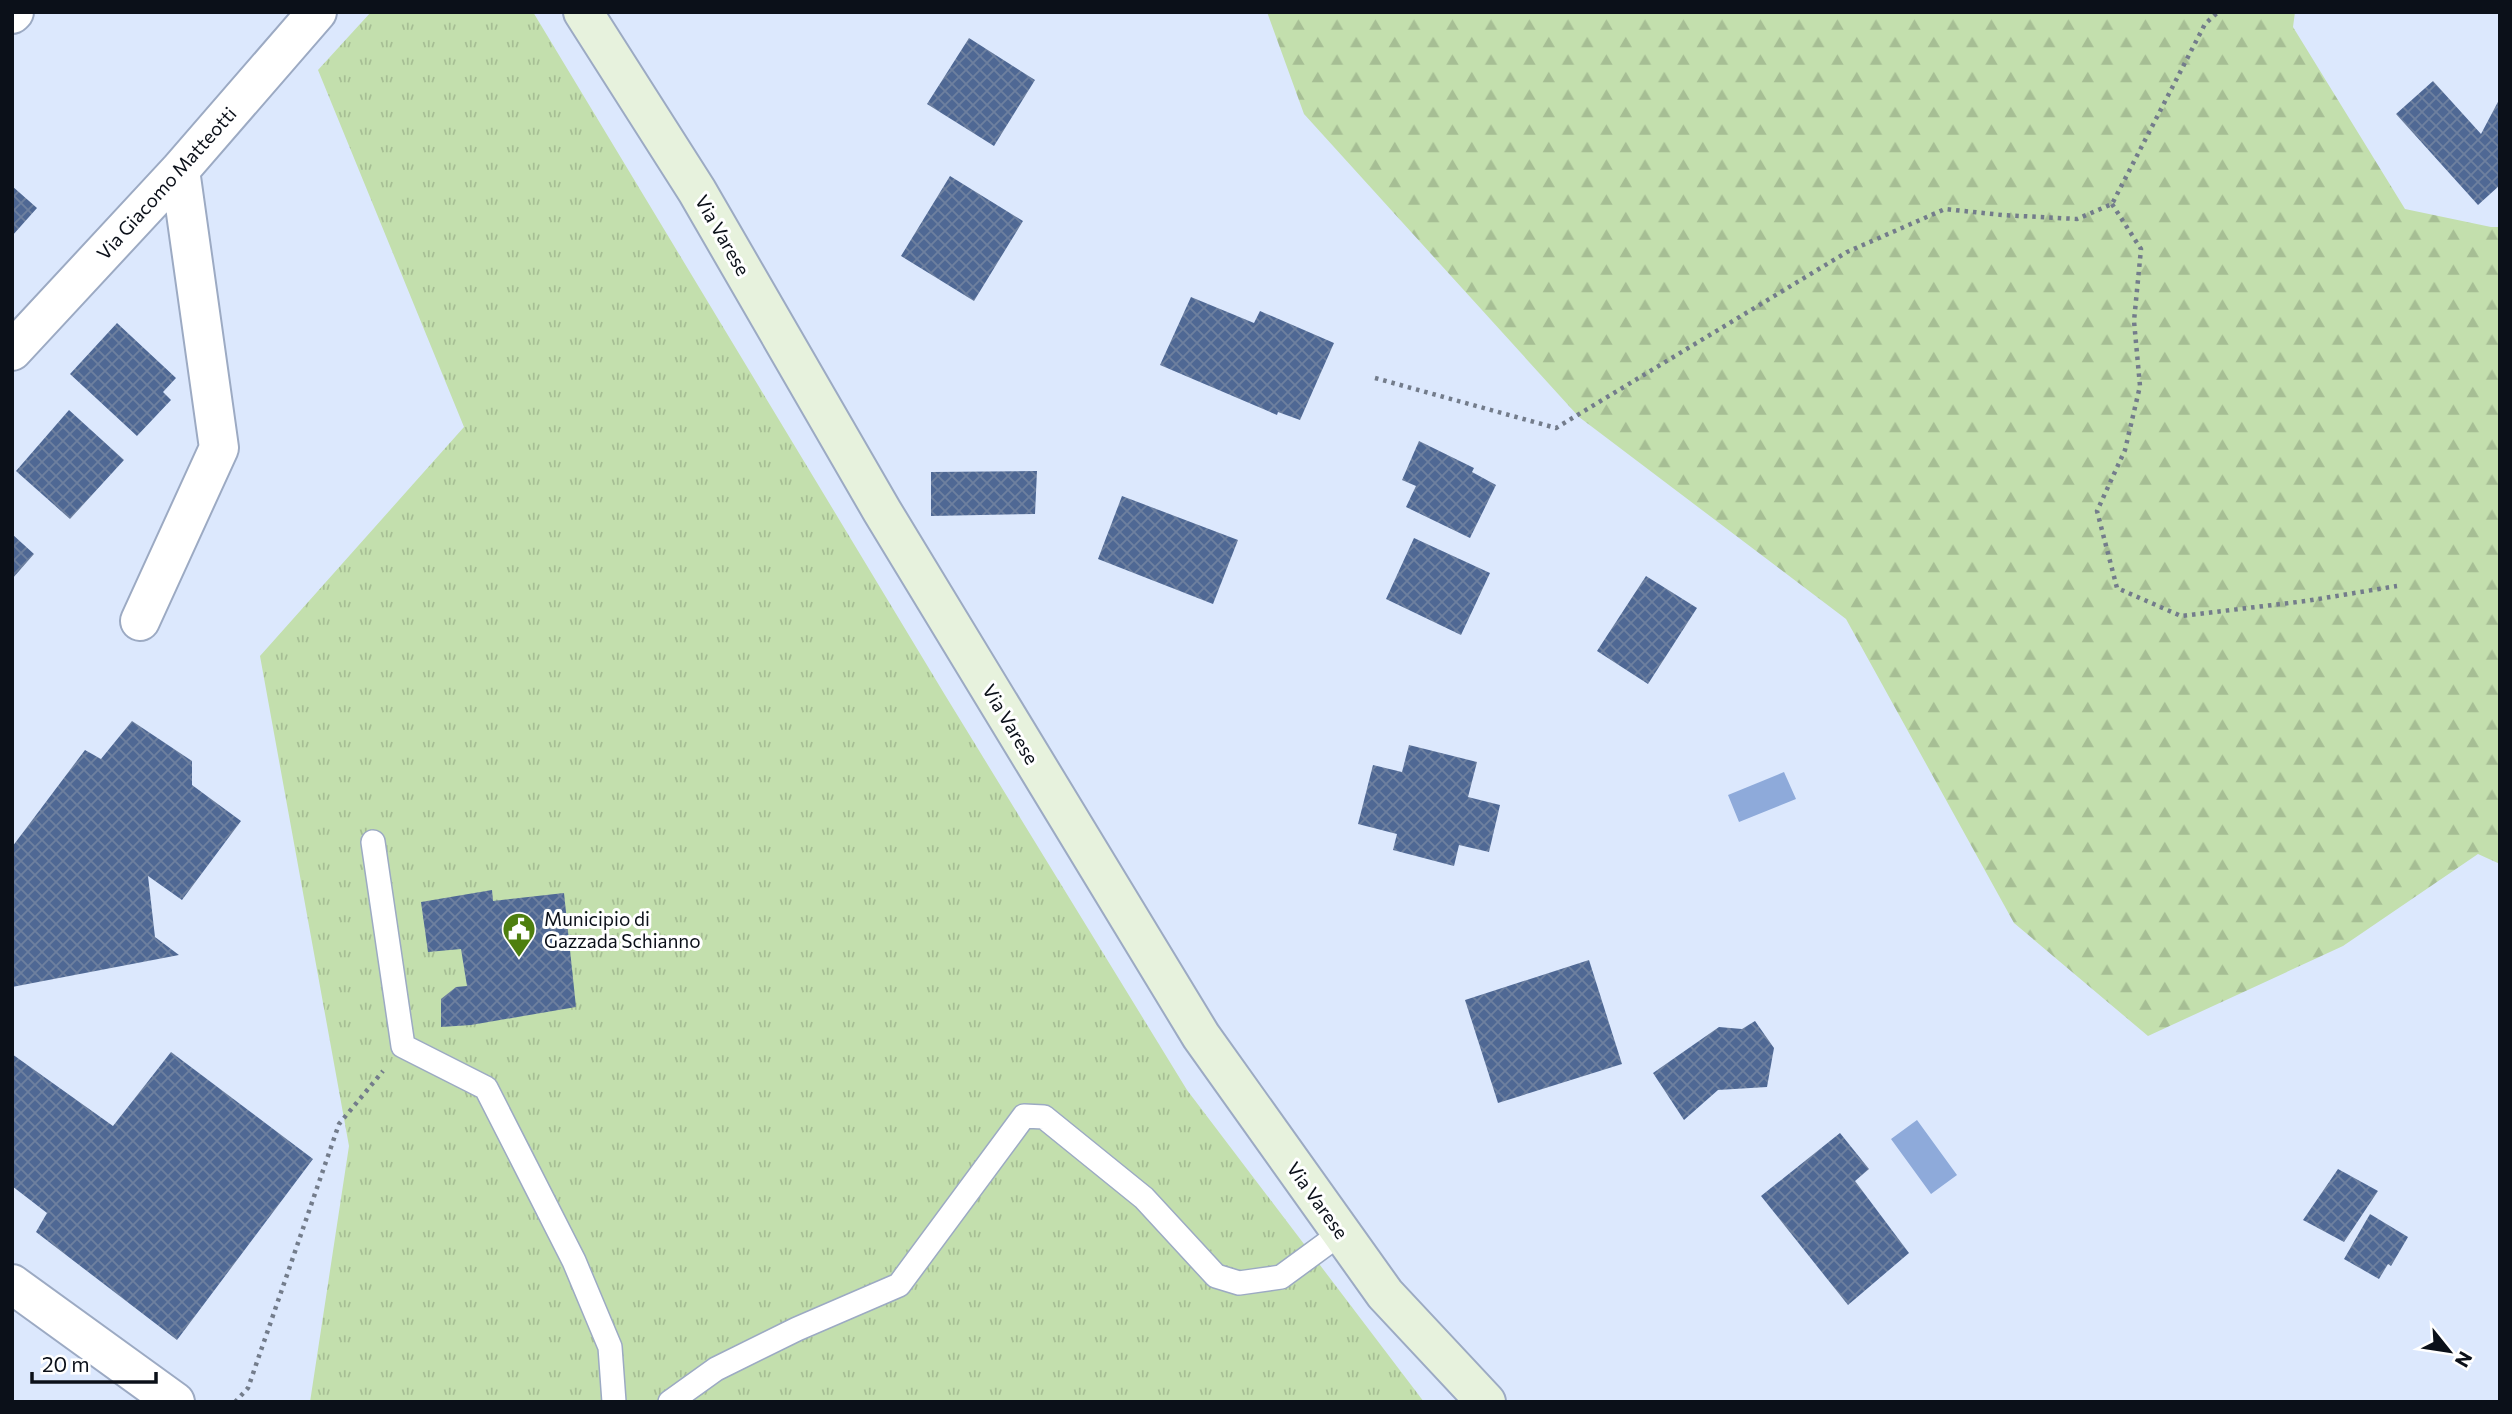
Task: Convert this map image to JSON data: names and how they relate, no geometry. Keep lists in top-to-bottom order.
{
  "streets": {
    "main road": ["Via Varese"],
    "street": ["Via Giacomo Matteotti"]
  },
  "places": {
    "public building": ["Municipio di Gazzada Schianno"]
  },
  "scale_bar": "20 m",
  "north": "bottom right"
}
